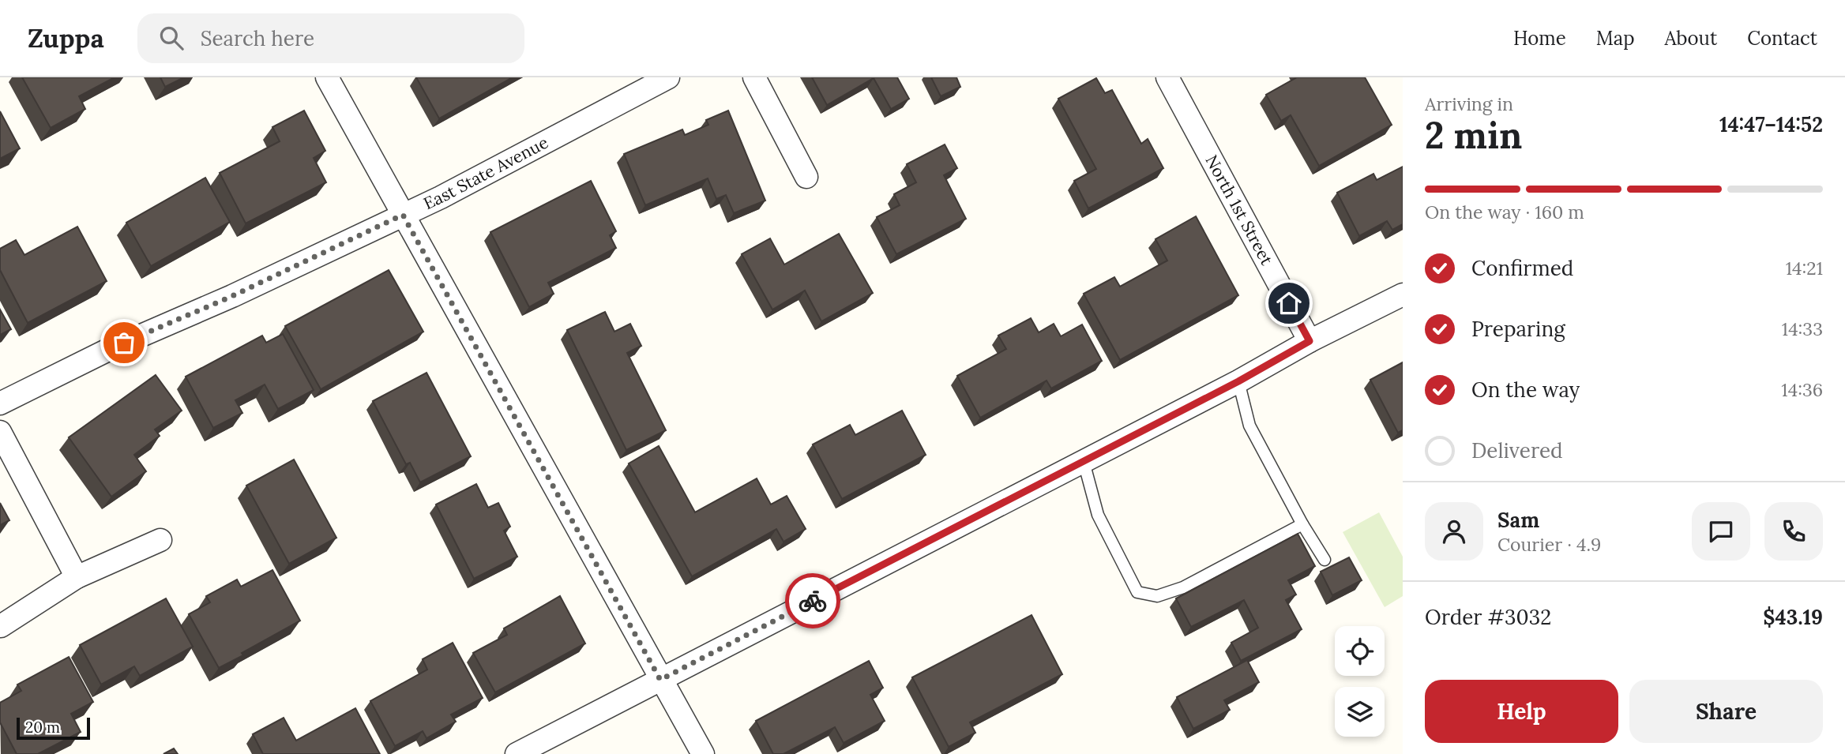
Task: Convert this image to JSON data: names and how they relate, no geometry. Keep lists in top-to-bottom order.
{
  "streets": {
    "street": ["East State Avenue", "North 1st Street"]
  },
  "scale_bar": "20 m",
  "page": {
    "header": "Zuppa",
    "search": "Search here",
    "nav": [
      "Home",
      "Map",
      "About",
      "Contact"
    ],
    "heading": ["2 min", "Arriving in", "14:47–14:52"],
    "panel": [
      "Sam",
      "Courier · 4.9",
      "Order #3032",
      "$43.19"
    ],
    "bar": "On the way · 160 m",
    "list": [
      ["Confirmed", "14:21"],
      ["Preparing", "14:33"],
      ["On the way", "14:36"],
      "Delivered"
    ],
    "buttons": ["Help", "Share"],
    "scale": "20 m"
  }
}
